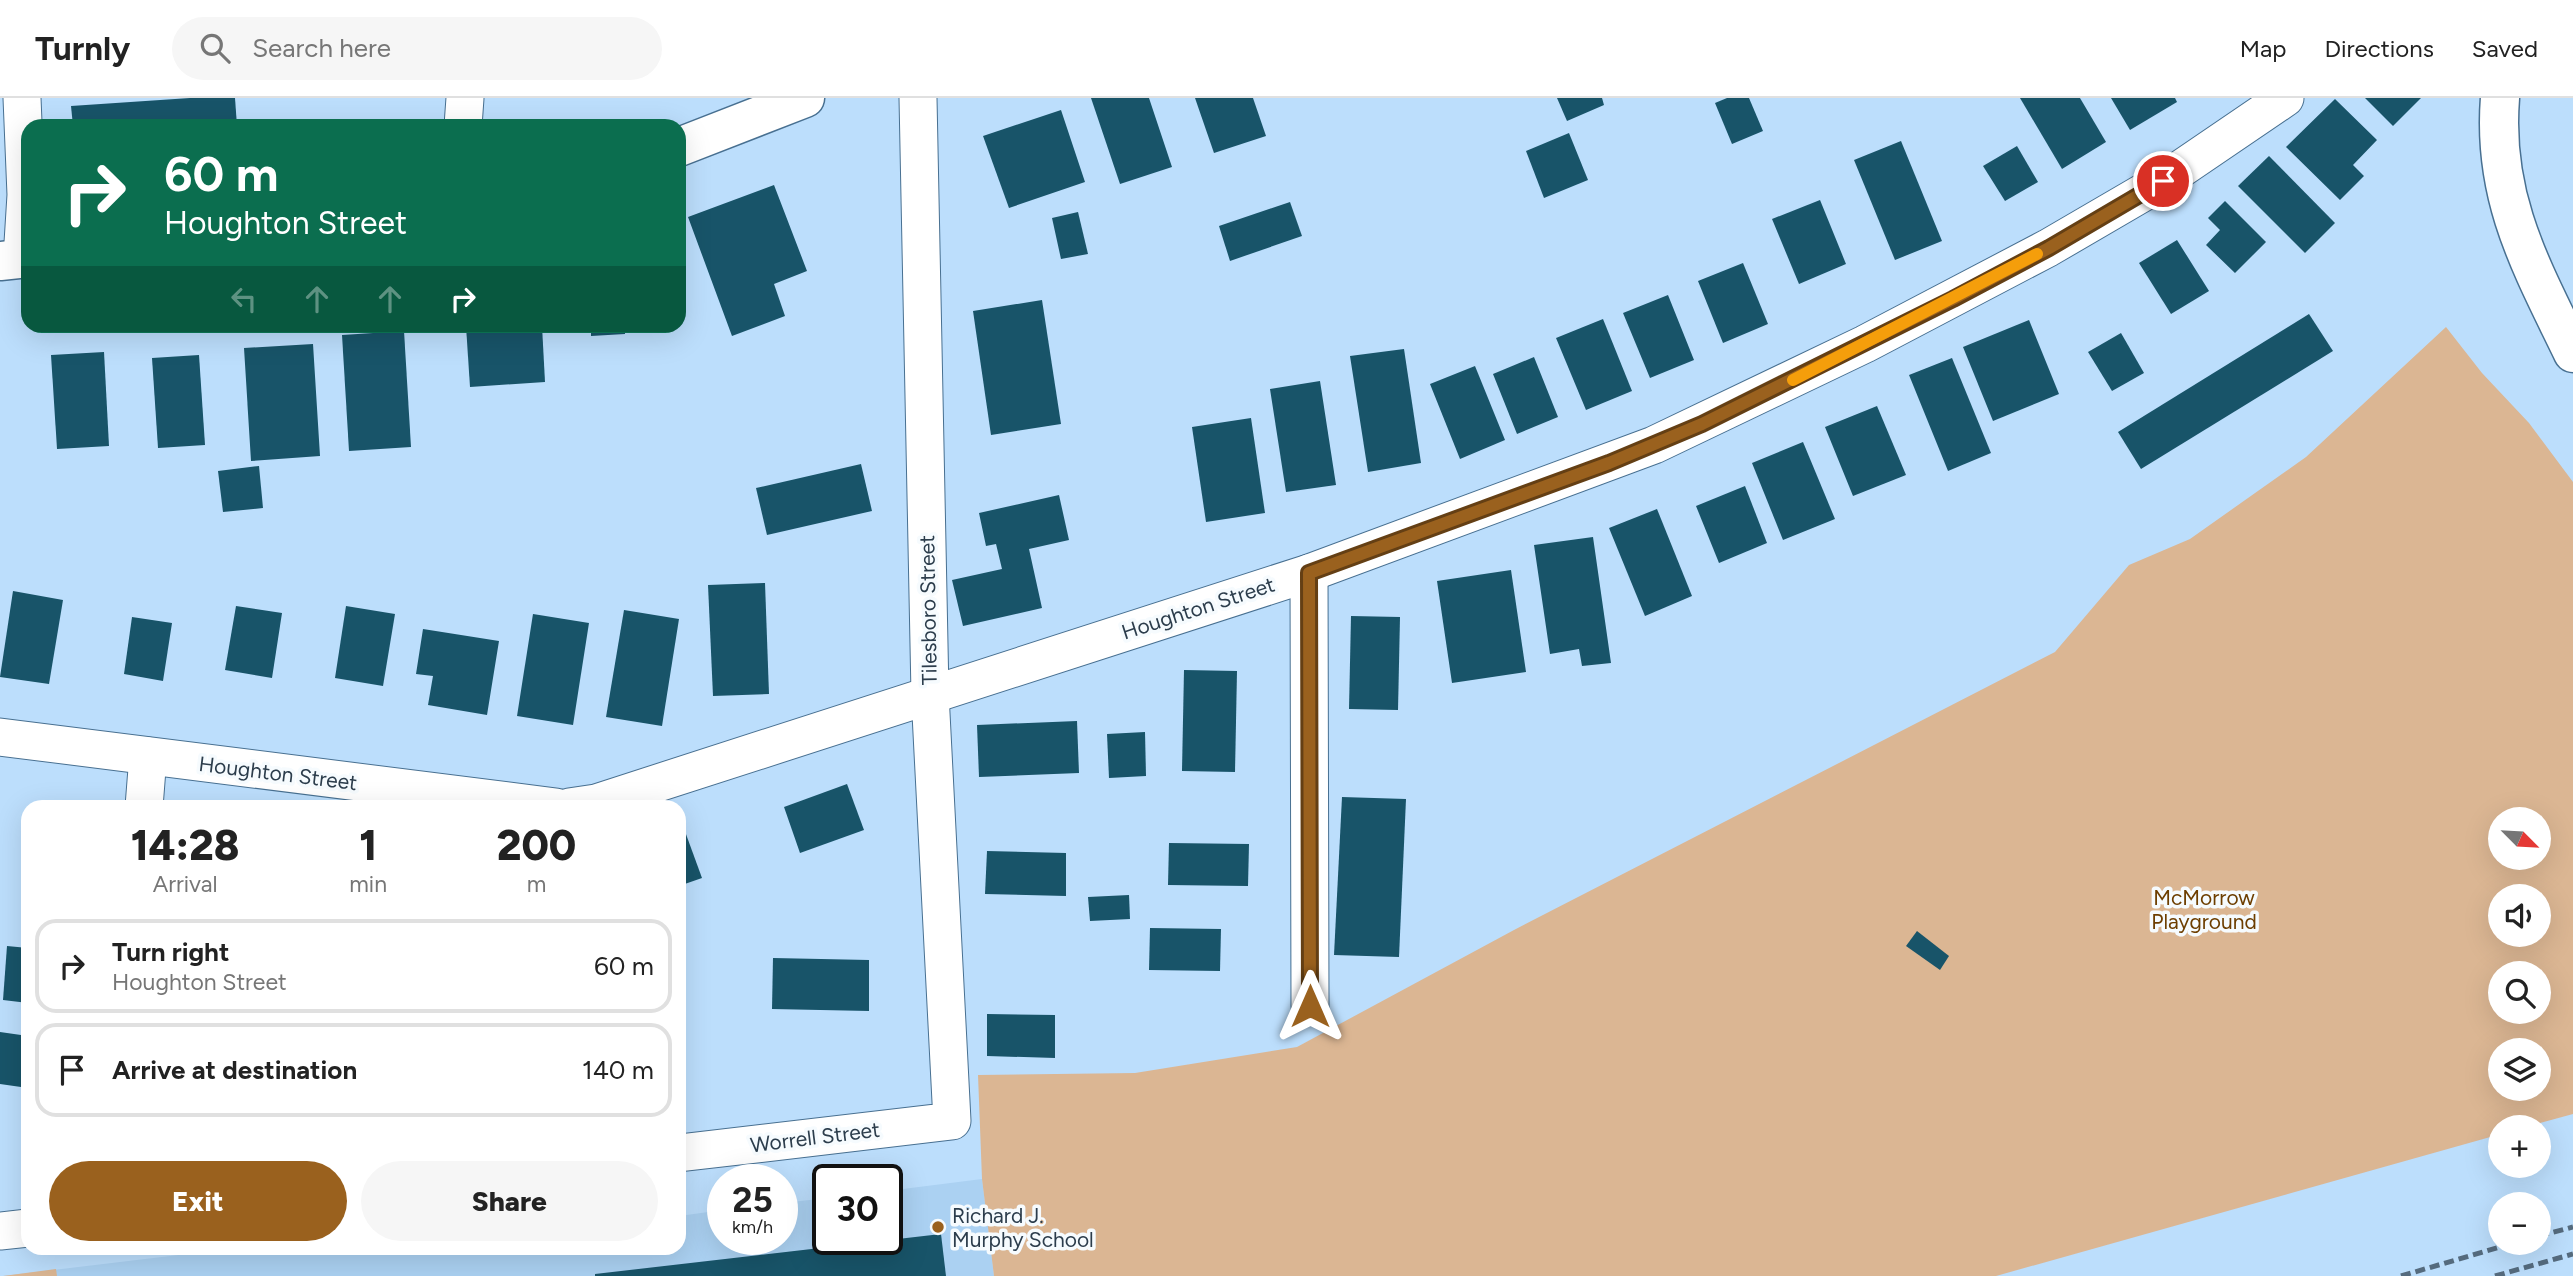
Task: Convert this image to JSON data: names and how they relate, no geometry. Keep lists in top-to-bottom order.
{
  "streets": {
    "street": ["Houghton Street", "Tilesboro Street", "Worrell Street"]
  },
  "crossings": [
    ["Houghton Street", "Tilesboro Street"],
    ["Tilesboro Street", "Worrell Street"]
  ],
  "parks": ["McMorrow Playground"],
  "places": ["Richard J. Murphy School"],
  "north": "bottom right",
  "page": {
    "header": "Turnly",
    "search": "Search here",
    "nav": ["Map", "Directions", "Saved"],
    "turn": ["60 m", "Houghton Street"],
    "eta": [
      "14:28",
      "Arrival",
      "1",
      "min",
      "200",
      "m"
    ],
    "map_buttons": ["+", "−"],
    "list": [
      {
        "name": "Turn right",
        "note": "Houghton Street",
        "value": "60 m"
      },
      {
        "name": "Arrive at destination",
        "value": "140 m"
      }
    ],
    "buttons": ["Exit", "Share"],
    "speed": "25 km/h",
    "limit": "30"
  }
}
